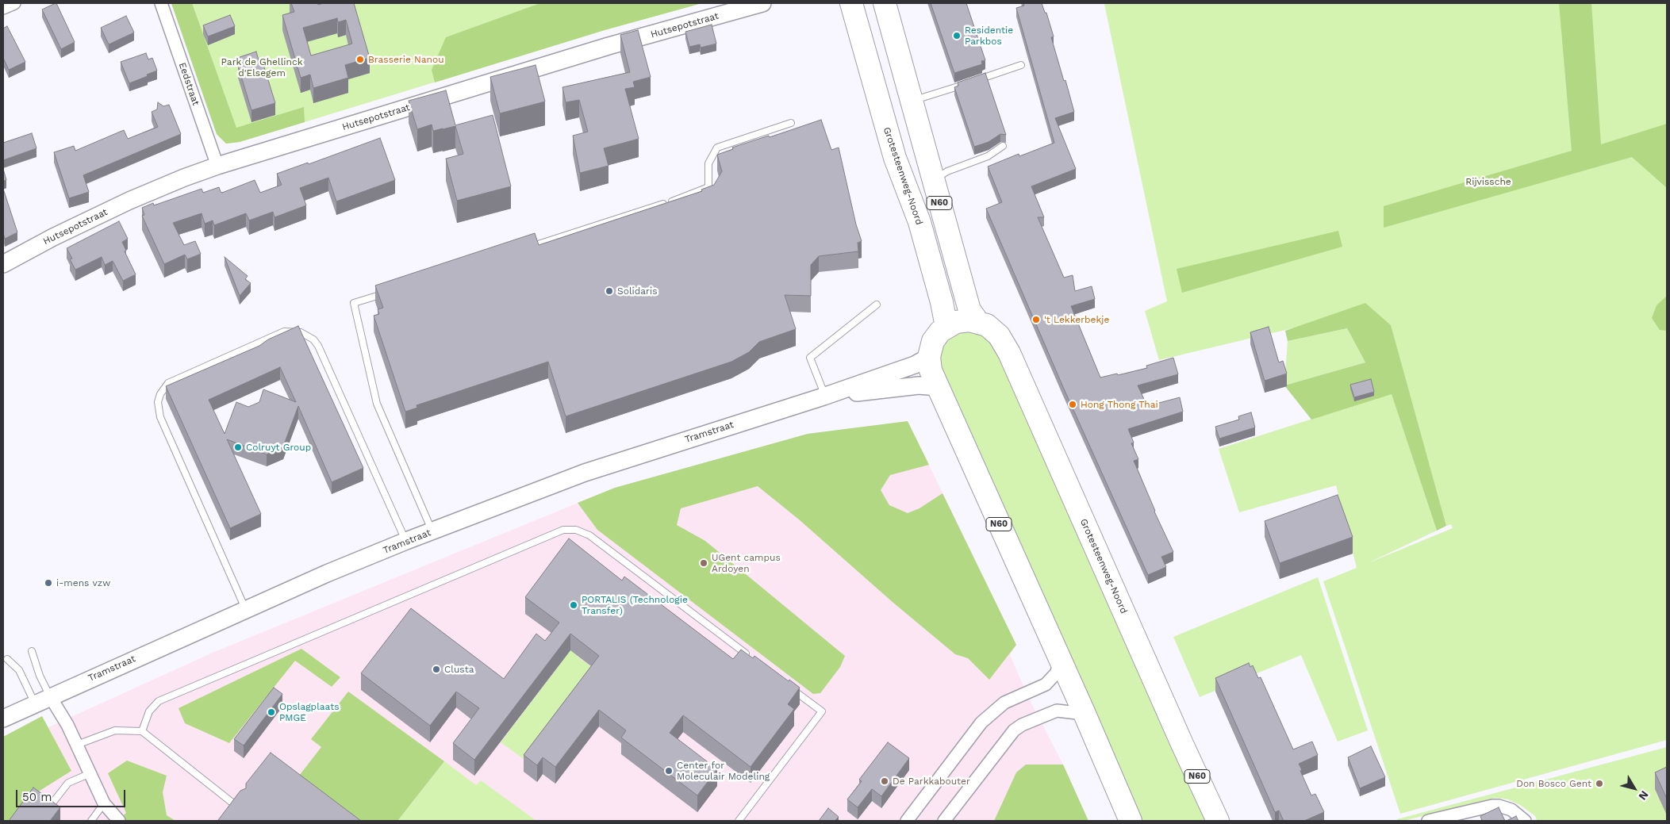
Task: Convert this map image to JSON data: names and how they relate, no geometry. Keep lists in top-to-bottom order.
{
  "streets": {
    "highway": ["Grotesteenweg-Noord", "N60"],
    "main road": ["Hutsepotstraat", "Tramstraat"],
    "street": ["Eedstraat"]
  },
  "crossings": [
    ["Hutsepotstraat", "Eedstraat"],
    ["Grotesteenweg-Noord", "N60"],
    ["N60", "Tramstraat"]
  ],
  "parks": ["Park de Ghellinck d'Elsegem", "Rijvissche"],
  "places": [
    "Residentie Parkbos",
    "Brasserie Nanou",
    "Solidaris",
    "'t Lekkerbekje",
    "Hong Thong Thai",
    "Colruyt Group",
    "UGent campus Ardoyen",
    "i-mens vzw",
    "PORTALIS (Technologie Transfer)",
    "Clusta",
    "Opslagplaats PMGE",
    "Center for Moleculair Modeling",
    "De Parkkabouter",
    "Don Bosco Gent"
  ],
  "scale_bar": "50 m",
  "north": "bottom right"
}
